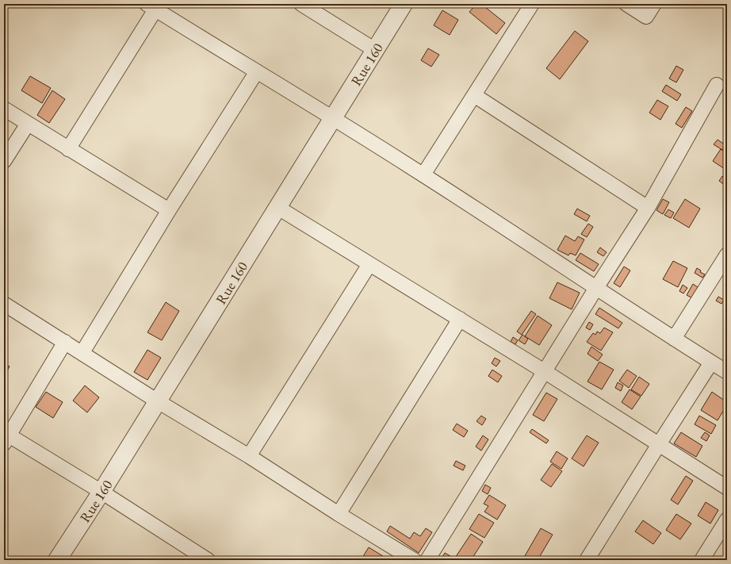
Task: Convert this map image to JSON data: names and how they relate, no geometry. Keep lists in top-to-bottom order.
{
  "streets": {
    "street": ["Rue 160"]
  }
}
